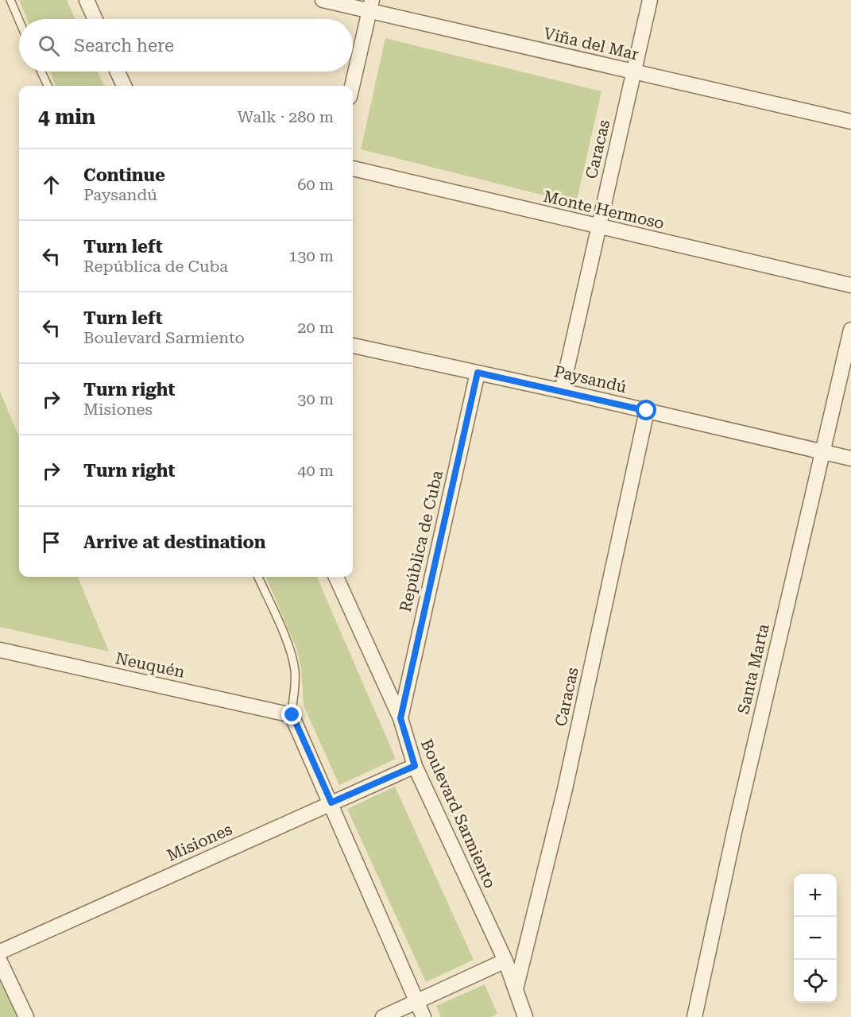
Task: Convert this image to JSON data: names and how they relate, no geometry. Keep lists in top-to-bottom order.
{
  "streets": {
    "street": [
      "Viña del Mar",
      "Caracas",
      "Monte Hermoso",
      "Paysandú",
      "República de Cuba",
      "Neuquén",
      "Santa Marta",
      "Boulevard Sarmiento",
      "Misiones"
    ]
  },
  "crossings": [
    ["Viña del Mar", "Caracas"],
    ["Caracas", "Monte Hermoso"],
    ["Caracas", "Paysandú"],
    ["Caracas", "Boulevard Sarmiento"],
    ["Paysandú", "República de Cuba"],
    ["Paysandú", "Santa Marta"],
    ["República de Cuba", "Boulevard Sarmiento"],
    ["Boulevard Sarmiento", "Misiones"]
  ],
  "page": {
    "search": "Search here",
    "heading": ["4 min", "Walk · 280 m"],
    "list": [
      ["Continue", "Paysandú", "60 m"],
      ["Turn left", "República de Cuba", "130 m"],
      ["Turn left", "Boulevard Sarmiento", "20 m"],
      ["Turn right", "Misiones", "30 m"],
      ["Turn right", "40 m"],
      "Arrive at destination"
    ],
    "map_buttons": ["+", "−"]
  }
}
